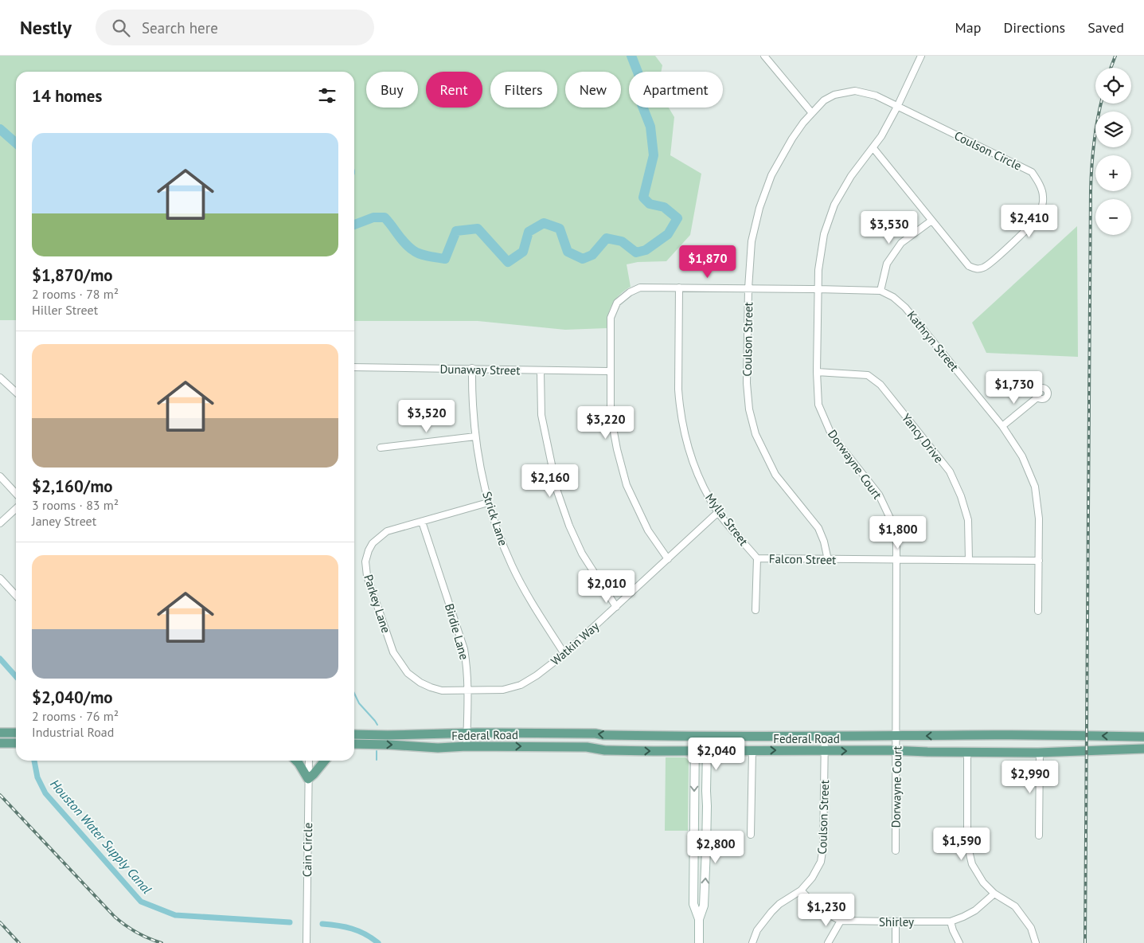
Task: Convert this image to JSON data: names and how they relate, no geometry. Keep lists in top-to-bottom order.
{
  "streets": {
    "main road": ["Federal Road"],
    "street": [
      "Coulson Circle",
      "Coulson Street",
      "Kathryn Street",
      "Dunaway Street",
      "Yancy Drive",
      "Dorwayne Court",
      "Strick Lane",
      "Mylla Street",
      "Falcon Street",
      "Parkey Lane",
      "Birdie Lane",
      "Watkin Way",
      "Cain Circle",
      "Shirley"
    ]
  },
  "crossings": [
    ["Coulson Circle", "Coulson Street"],
    ["Coulson Circle", "Dorwayne Court"],
    ["Coulson Street", "Kathryn Street"],
    ["Coulson Street", "Dorwayne Court"],
    ["Coulson Street", "Falcon Street"],
    ["Coulson Street", "Federal Road"],
    ["Coulson Street", "Shirley"],
    ["Kathryn Street", "Dunaway Street"],
    ["Kathryn Street", "Dorwayne Court"],
    ["Kathryn Street", "Mylla Street"],
    ["Kathryn Street", "Falcon Street"],
    ["Dunaway Street", "Strick Lane"],
    ["Yancy Drive", "Dorwayne Court"],
    ["Yancy Drive", "Falcon Street"],
    ["Dorwayne Court", "Falcon Street"],
    ["Dorwayne Court", "Federal Road"],
    ["Strick Lane", "Parkey Lane"],
    ["Strick Lane", "Watkin Way"],
    ["Mylla Street", "Falcon Street"],
    ["Mylla Street", "Watkin Way"],
    ["Parkey Lane", "Birdie Lane"],
    ["Parkey Lane", "Watkin Way"],
    ["Birdie Lane", "Federal Road"]
  ],
  "water": ["Houston Water Supply Canal"],
  "page": {
    "header": "Nestly",
    "search": "Search here",
    "nav": ["Map", "Directions", "Saved"],
    "map_buttons": ["+", "−"],
    "chip": [
      "Buy",
      "Rent",
      "Filters",
      "New",
      "Apartment"
    ],
    "heading": "14 homes",
    "list": [
      {
        "name": "$1,870/mo",
        "note": "2 rooms · 78 m² · Hiller Street"
      },
      {
        "name": "$2,160/mo",
        "note": "3 rooms · 83 m² · Janey Street"
      },
      {
        "name": "$2,040/mo",
        "note": "2 rooms · 76 m² · Industrial Road"
      }
    ],
    "price": [
      "$2,410",
      "$3,530",
      "$1,870",
      "$1,730",
      "$3,520",
      "$3,220",
      "$2,160",
      "$1,800",
      "$2,010",
      "$2,040",
      "$2,990",
      "$1,590",
      "$2,800",
      "$1,230"
    ]
  }
}
